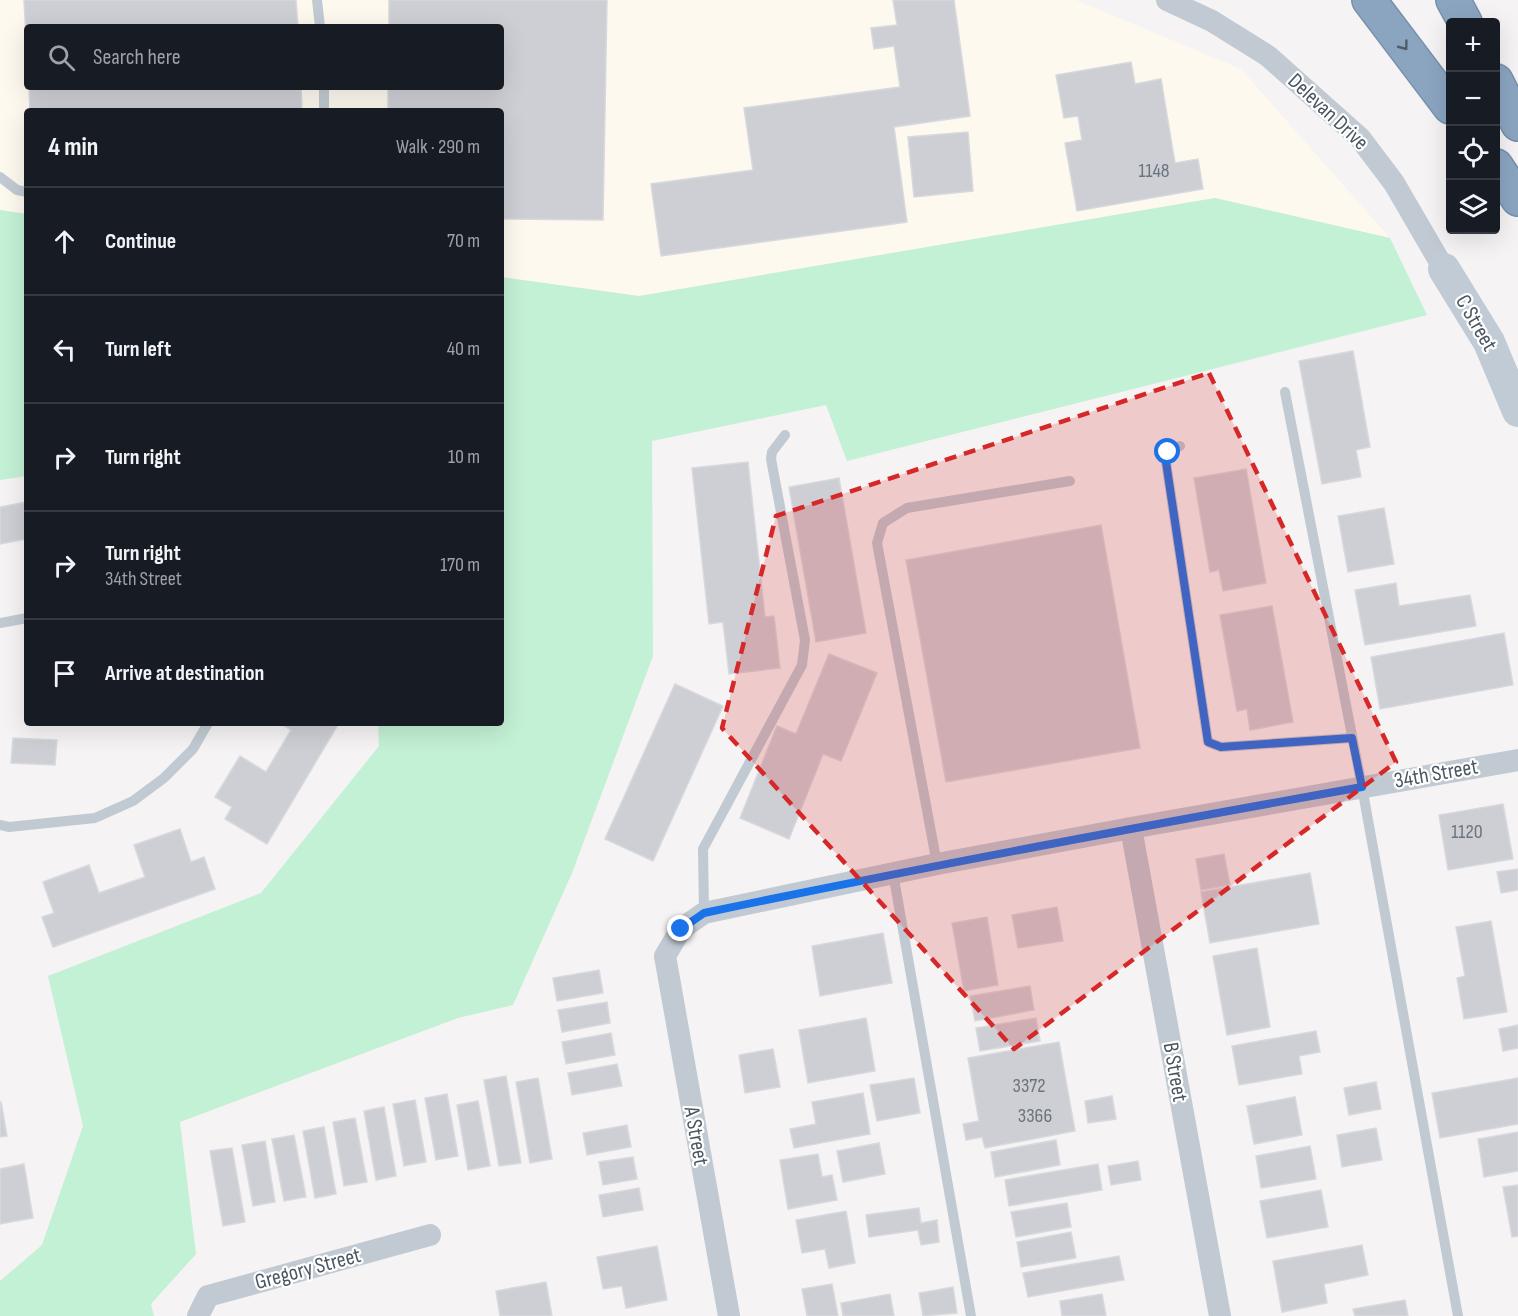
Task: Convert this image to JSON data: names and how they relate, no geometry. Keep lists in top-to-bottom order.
{
  "streets": {
    "street": [
      "Delevan Drive",
      "C Street",
      "34th Street",
      "B Street",
      "A Street",
      "Gregory Street"
    ]
  },
  "crossings": [
    ["Delevan Drive", "C Street"],
    ["34th Street", "B Street"],
    ["34th Street", "A Street"]
  ],
  "house_numbers": [
    "1148",
    "1120",
    "3372",
    "3366"
  ],
  "page": {
    "map_buttons": ["+", "−"],
    "search": "Search here",
    "heading": ["4 min", "Walk · 290 m"],
    "list": [
      ["Continue", "70 m"],
      ["Turn left", "40 m"],
      ["Turn right", "10 m"],
      ["Turn right", "34th Street", "170 m"],
      "Arrive at destination"
    ]
  }
}
